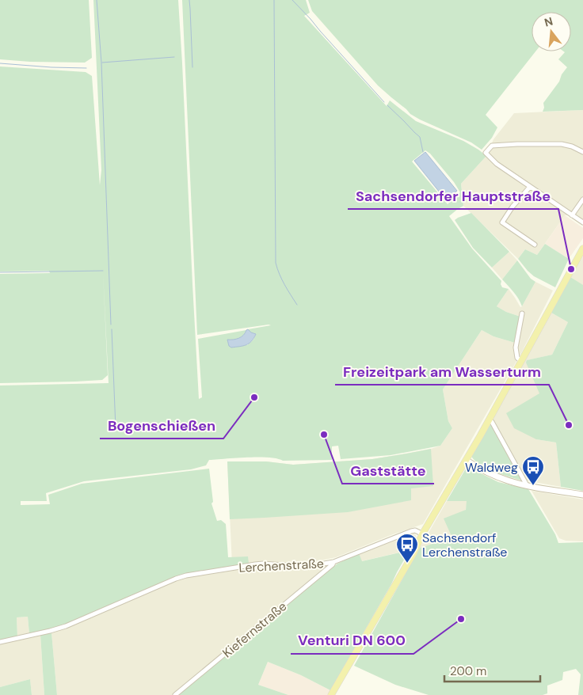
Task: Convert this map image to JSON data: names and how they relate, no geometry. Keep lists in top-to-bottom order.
{
  "streets": {
    "street": ["Lerchenstraße", "Kiefernstraße"]
  },
  "crossings": [
    ["Lerchenstraße", "Kiefernstraße"]
  ],
  "places": {
    "other": [
      "Sachsendorfer Hauptstraße",
      "Bogenschießen",
      "Freizeitpark am Wasserturm",
      "Gaststätte",
      "Venturi DN 600"
    ],
    "bus stop": ["Waldweg", "Sachsendorf Lerchenstraße"]
  },
  "scale_bar": "200 m",
  "north": "top"
}
